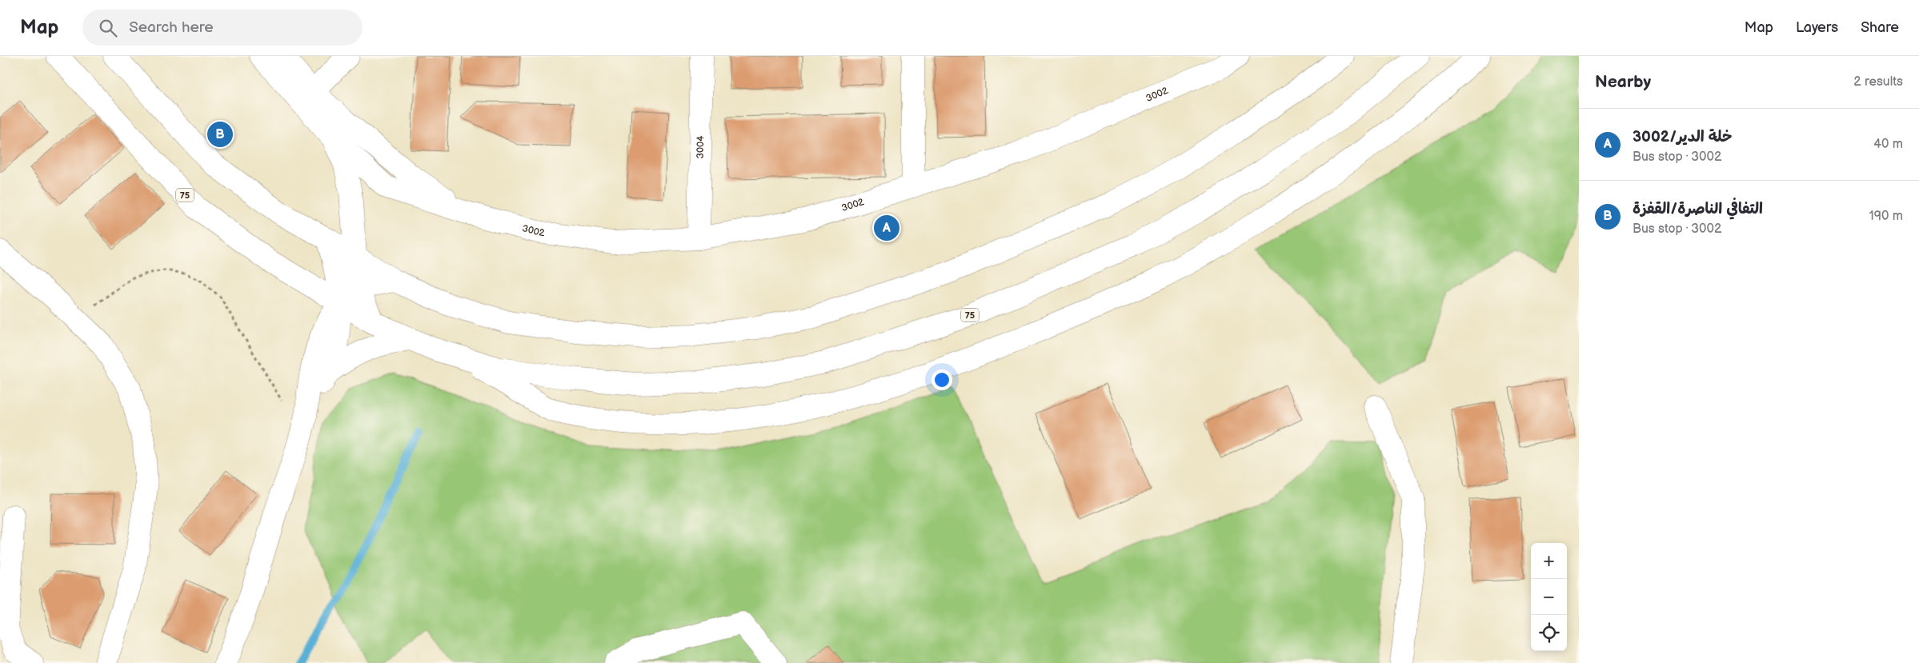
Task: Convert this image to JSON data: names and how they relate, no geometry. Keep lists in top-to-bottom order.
{
  "streets": {
    "main road": ["3002", "3004", "75"]
  },
  "crossings": [
    ["3002", "3004"]
  ],
  "page": {
    "header": "Map",
    "search": "Search here",
    "nav": ["Map", "Layers", "Share"],
    "heading": ["Nearby", "2 results"],
    "list": [
      {
        "mark": "A",
        "name": "خلة الدير/3002",
        "note": "Bus stop · 3002",
        "value": "40 m"
      },
      {
        "mark": "B",
        "name": "التفافي الناصرة/القفزة",
        "note": "Bus stop · 3002",
        "value": "190 m"
      }
    ],
    "pins": ["B", "A"],
    "map_buttons": ["+", "−"]
  }
}
